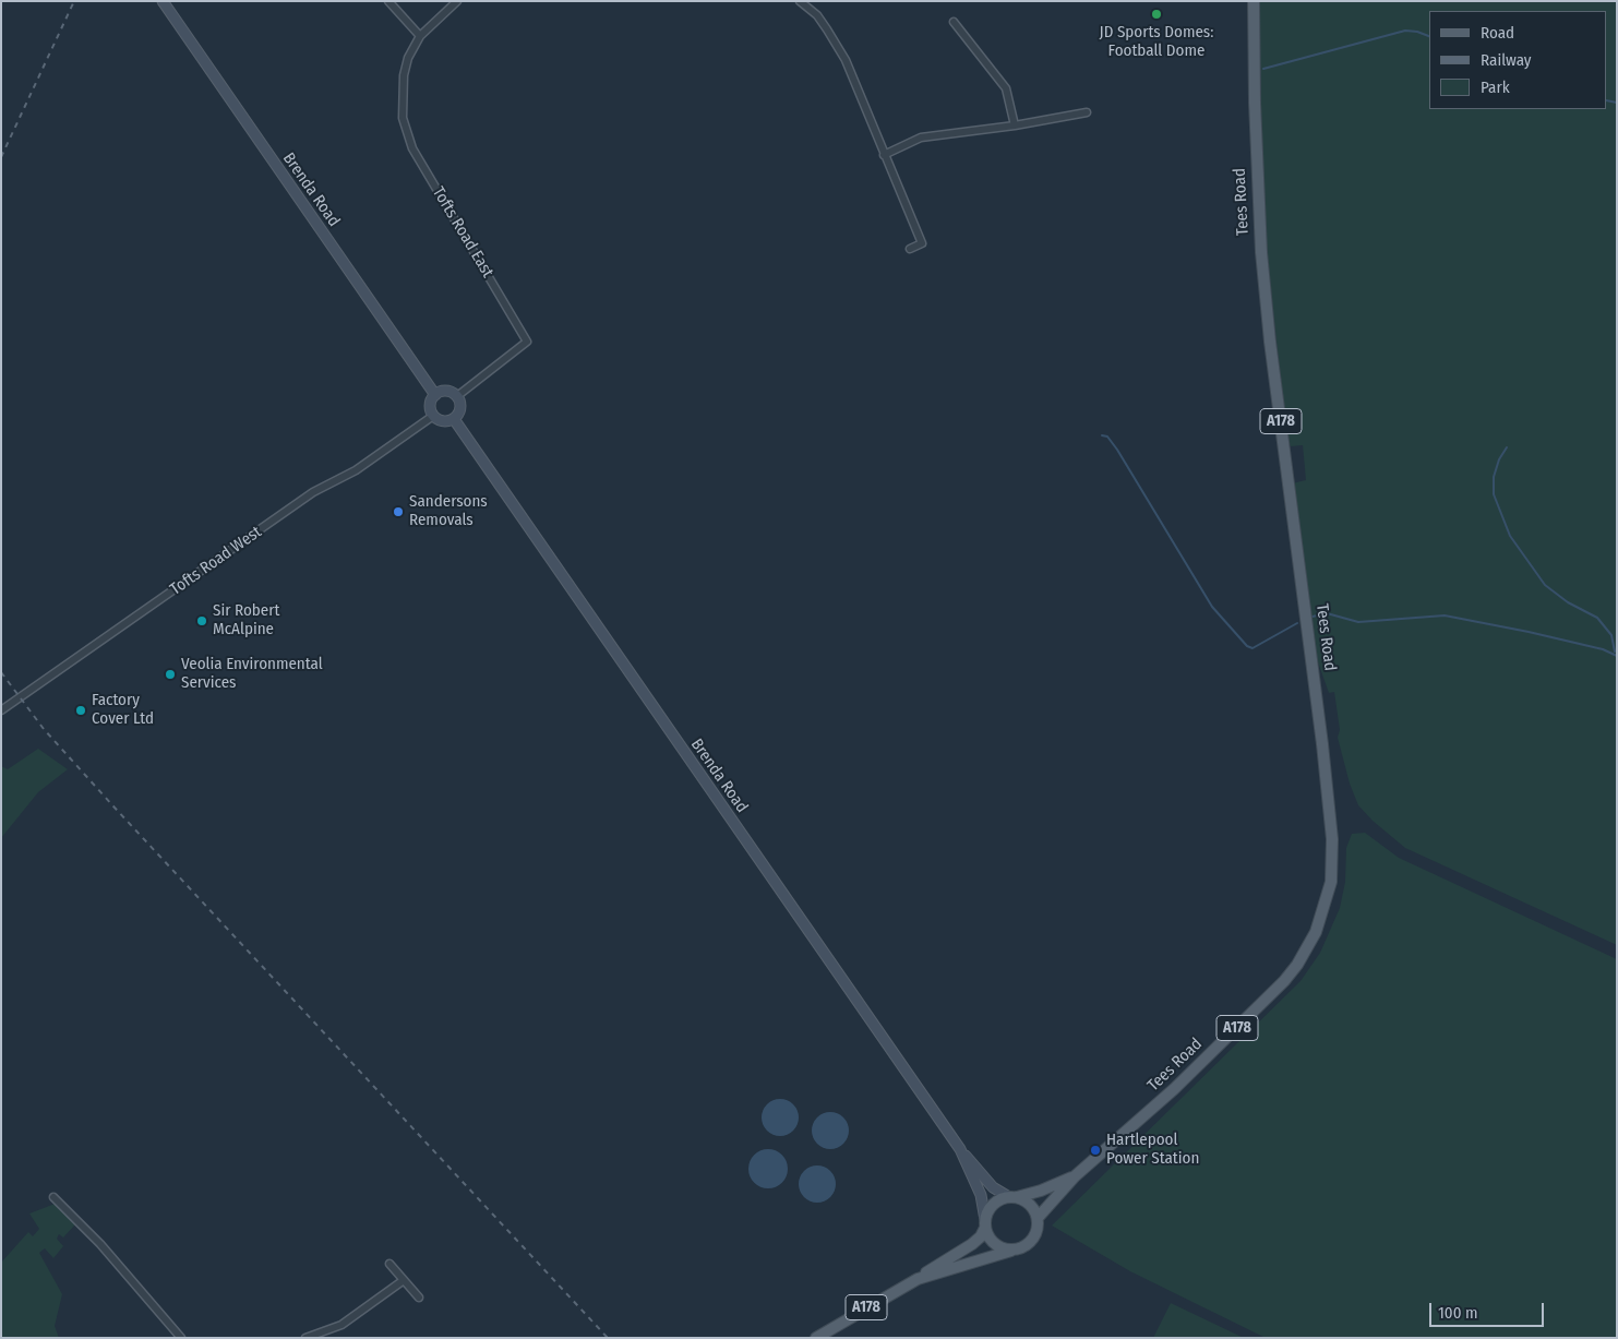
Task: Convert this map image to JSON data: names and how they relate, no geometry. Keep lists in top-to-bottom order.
{
  "streets": {
    "main road": ["Brenda Road", "Tees Road", "A178"],
    "street": ["Tofts Road East", "Tofts Road West"]
  },
  "crossings": [
    ["Brenda Road", "Tees Road"],
    ["Brenda Road", "Tofts Road East"],
    ["Brenda Road", "A178"],
    ["Brenda Road", "Tofts Road West"],
    ["Tees Road", "A178"],
    ["Tofts Road East", "Tofts Road West"]
  ],
  "places": [
    "JD Sports Domes: Football Dome",
    "Sandersons Removals",
    "Sir Robert McAlpine",
    "Veolia Environmental Services",
    "Factory Cover Ltd",
    "Hartlepool Power Station"
  ],
  "legend": ["Road", "Railway", "Park"],
  "scale_bar": "100 m"
}
